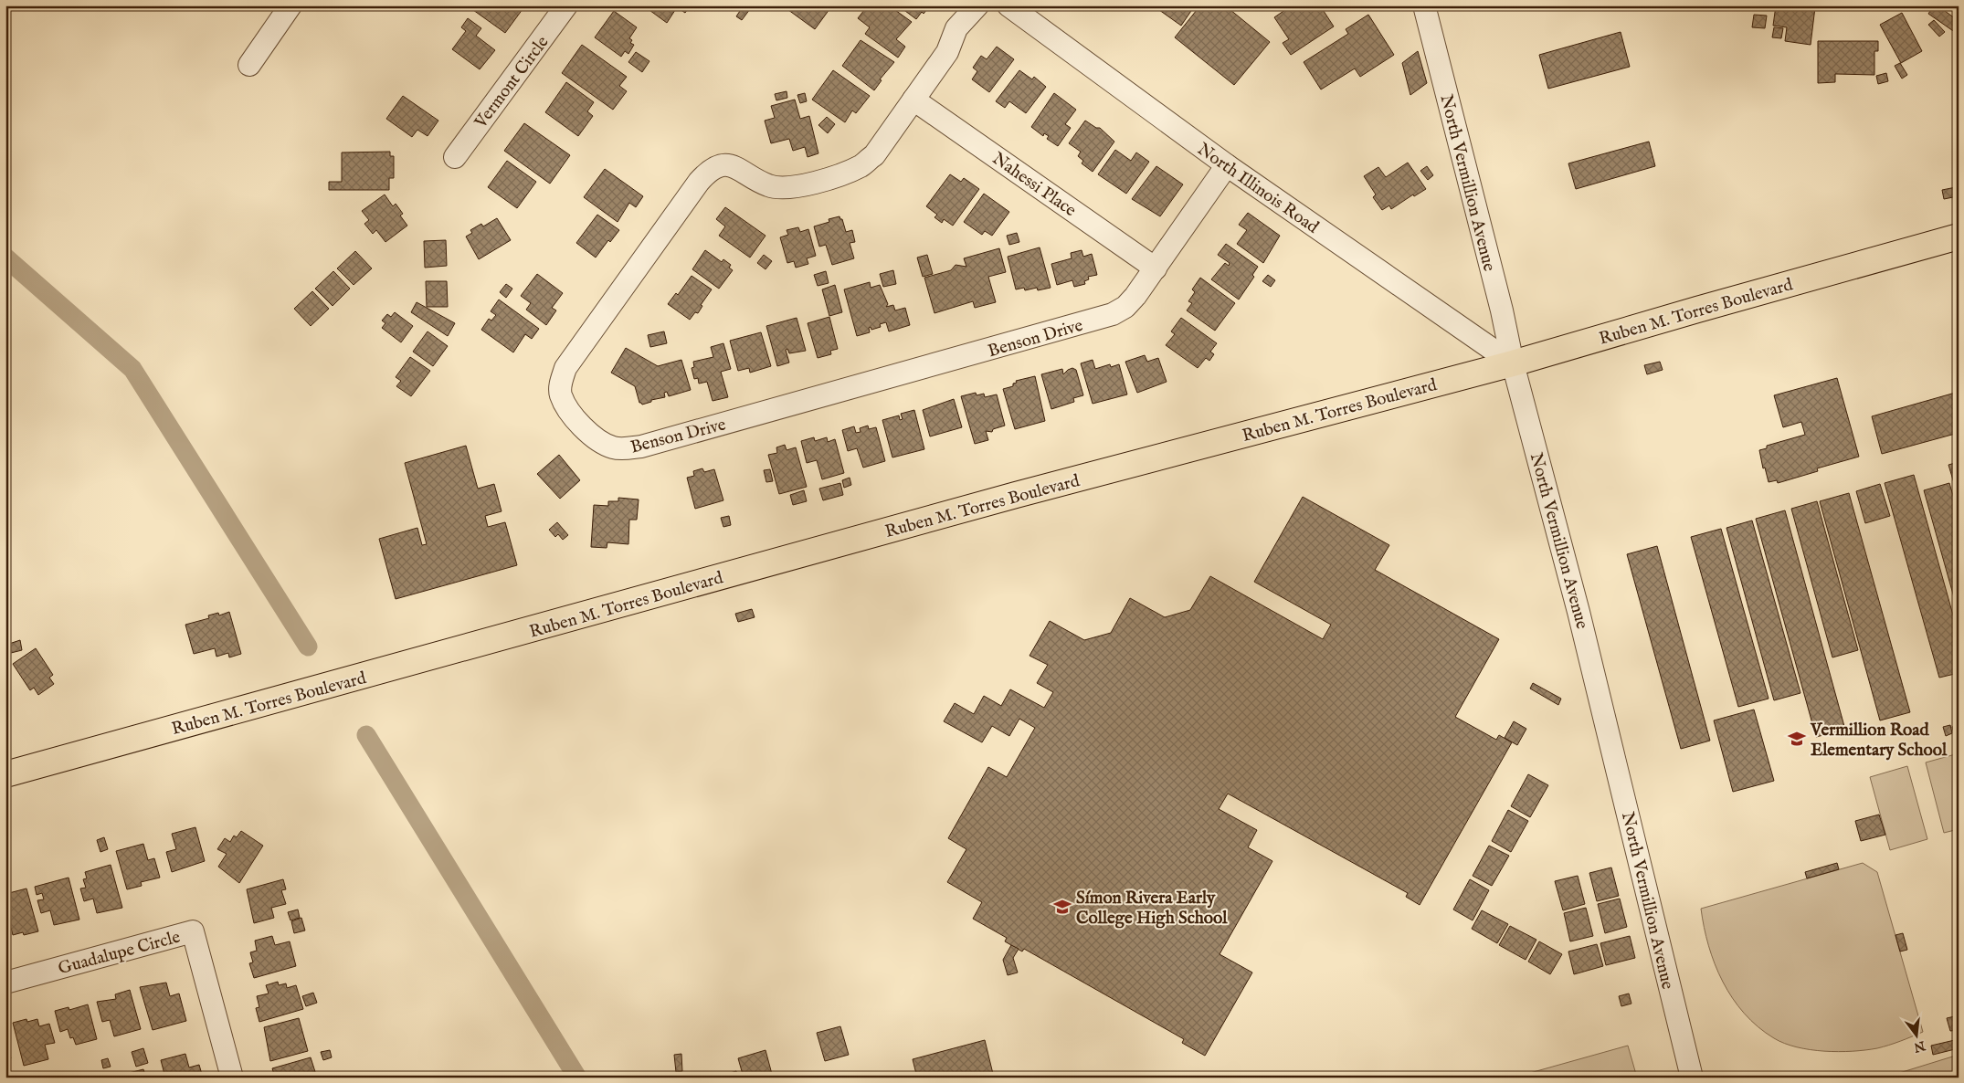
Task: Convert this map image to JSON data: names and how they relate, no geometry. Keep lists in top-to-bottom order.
{
  "streets": {
    "main road": ["Ruben M. Torres Boulevard"],
    "street": [
      "Vermont Circle",
      "North Vermillion Avenue",
      "Nahessi Place",
      "North Illinois Road",
      "Benson Drive",
      "Guadalupe Circle"
    ]
  },
  "crossings": [
    ["North Vermillion Avenue", "North Illinois Road"],
    ["North Vermillion Avenue", "Ruben M. Torres Boulevard"],
    ["Nahessi Place", "Benson Drive"],
    ["North Illinois Road", "Ruben M. Torres Boulevard"],
    ["North Illinois Road", "Benson Drive"]
  ],
  "places": {
    "school or university": ["Vermillion Road Elementary School", "Símon Rivera Early College High School"]
  },
  "north": "bottom"
}
